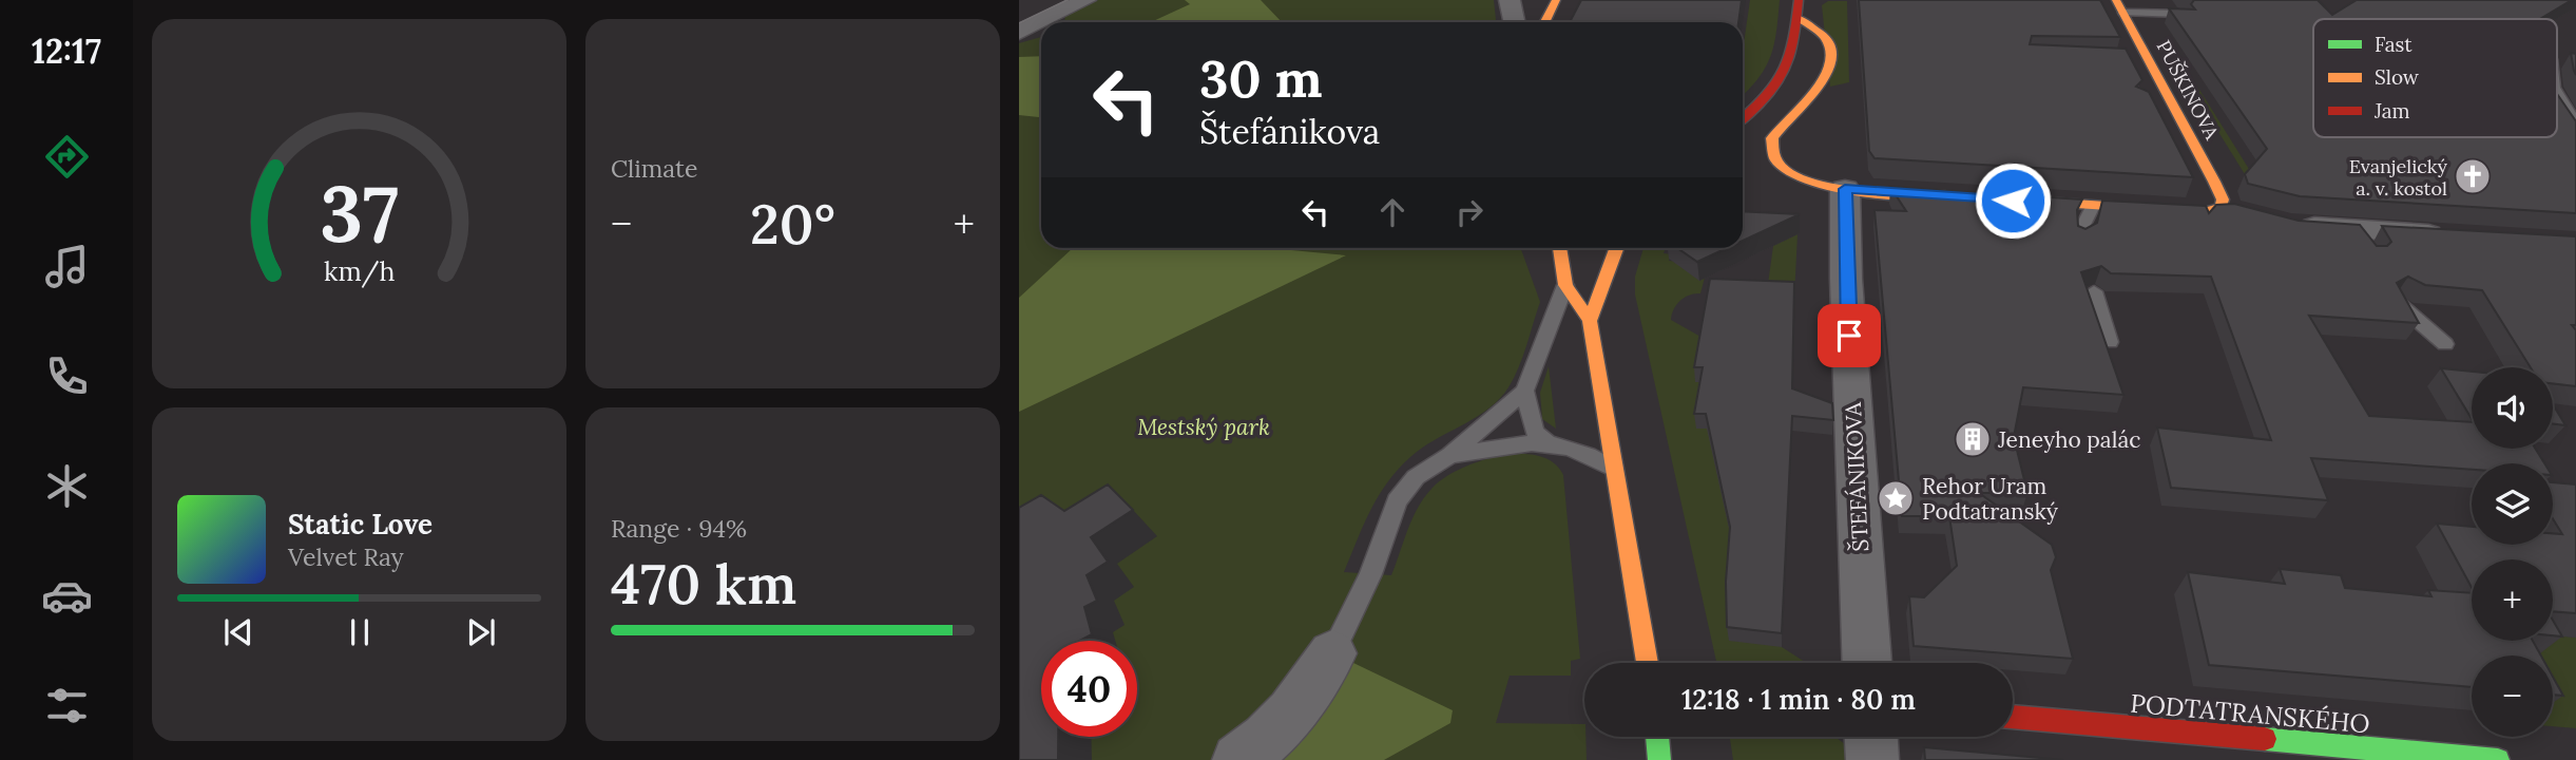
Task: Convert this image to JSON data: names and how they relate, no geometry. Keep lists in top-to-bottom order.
{
  "streets": {
    "street": ["PUŠKINOVA", "ŠTEFÁNIKOVA", "PODTATRANSKÉHO"]
  },
  "parks": ["Mestský park"],
  "places": {
    "church": ["Evanjelický a. v. kostol"],
    "building": ["Jeneyho palác"],
    "place": ["Rehor Uram Podtatranský"]
  },
  "legend": ["Fast", "Slow", "Jam"],
  "page": {
    "tabs": "12:17",
    "tile": [
      "Climate",
      ["Range · 94%", "470 km"]
    ],
    "turn": ["30 m", "Štefánikova"],
    "heat": ["−", "20°", "+"],
    "map_buttons": ["+", "−"],
    "song": ["Static Love", "Velvet Ray"],
    "limit": "40",
    "trip": "12:18 · 1 min · 80 m",
    "gauge": ["37", "km/h"]
  }
}
